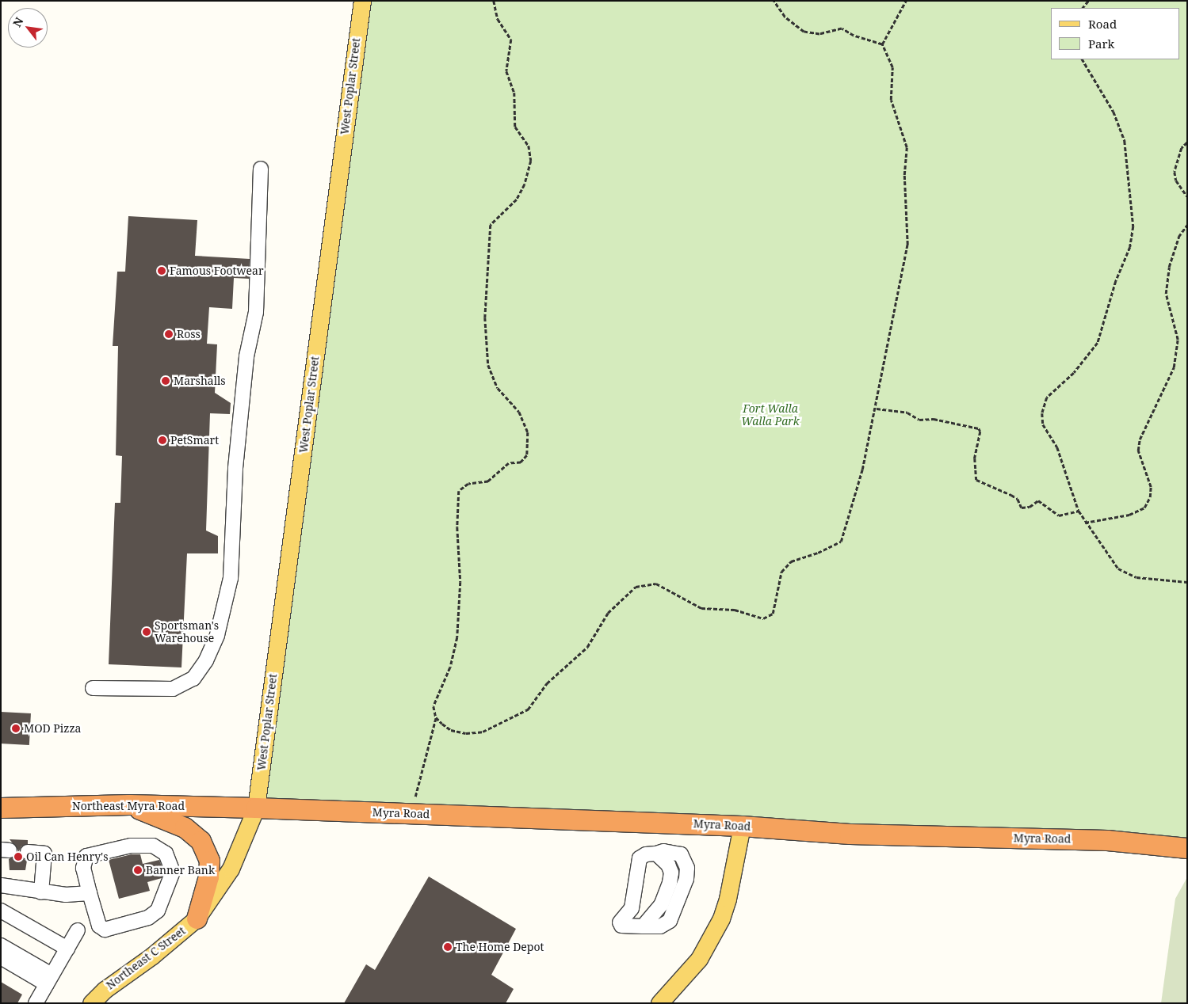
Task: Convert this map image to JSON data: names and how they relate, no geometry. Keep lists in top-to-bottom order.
{
  "streets": {
    "highway": ["Northeast Myra Road", "Myra Road"],
    "main road": ["West Poplar Street", "Northeast C Street"]
  },
  "crossings": [
    ["West Poplar Street", "Northeast Myra Road"],
    ["West Poplar Street", "Myra Road"],
    ["West Poplar Street", "Northeast C Street"],
    ["Northeast Myra Road", "Myra Road"],
    ["Northeast Myra Road", "Northeast C Street"],
    ["Myra Road", "Northeast C Street"]
  ],
  "parks": ["Fort Walla Walla Park"],
  "places": [
    "Famous Footwear",
    "Ross",
    "Marshalls",
    "PetSmart",
    "Sportsman's Warehouse",
    "MOD Pizza",
    "Oil Can Henry's",
    "Banner Bank",
    "The Home Depot"
  ],
  "legend": ["Road", "Park"],
  "north": "top left"
}
